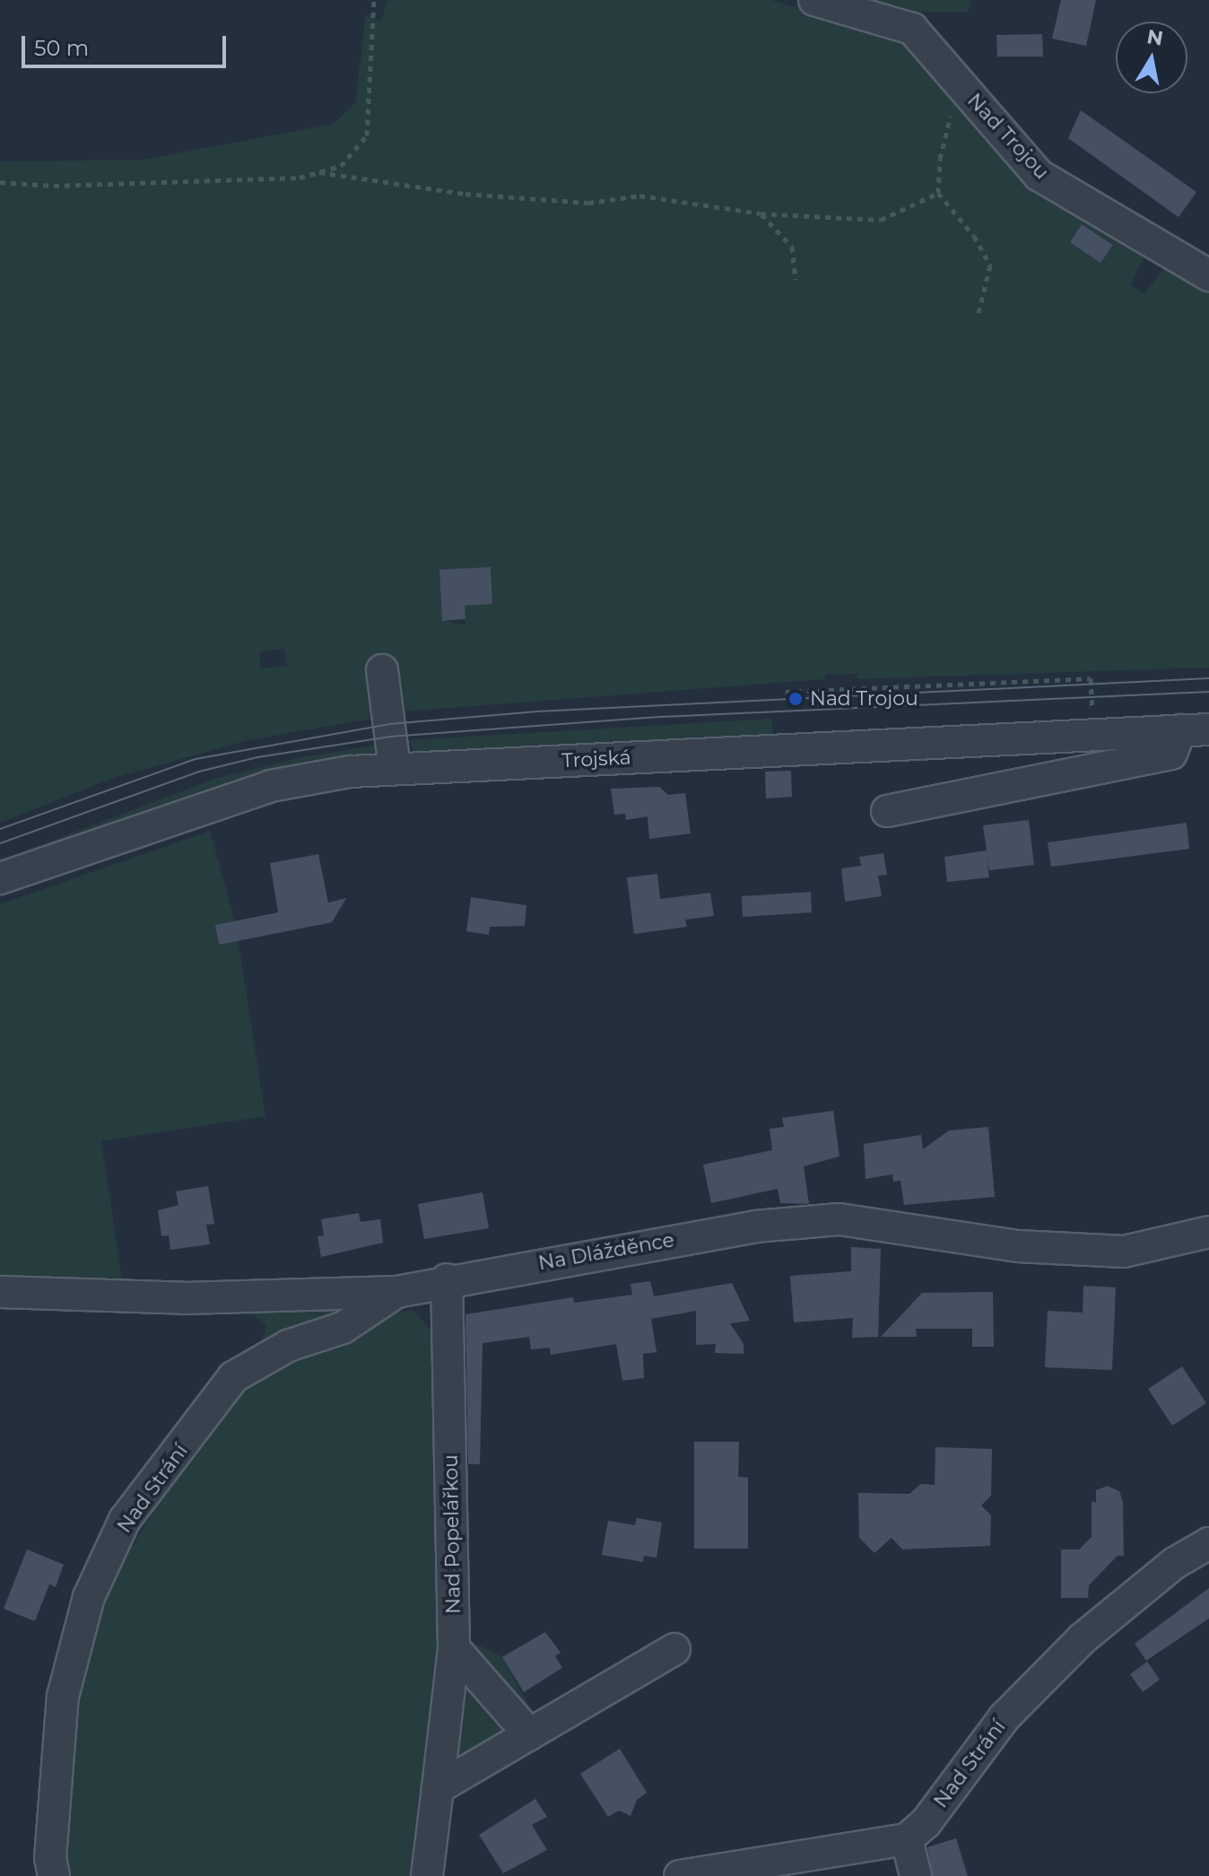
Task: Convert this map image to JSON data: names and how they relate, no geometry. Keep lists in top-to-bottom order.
{
  "streets": {
    "street": [
      "Nad Trojou",
      "Trojská",
      "Na Dlážděnce",
      "Nad Strání",
      "Nad Popelářkou"
    ]
  },
  "crossings": [
    ["Na Dlážděnce", "Nad Strání"],
    ["Na Dlážděnce", "Nad Popelářkou"]
  ],
  "places": ["Nad Trojou"],
  "scale_bar": "50 m",
  "north": "top"
}
